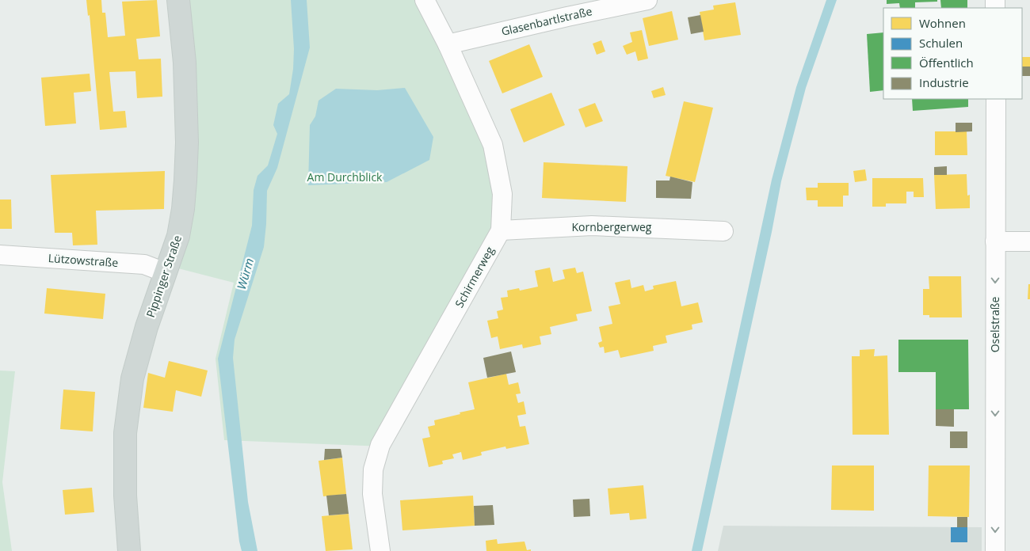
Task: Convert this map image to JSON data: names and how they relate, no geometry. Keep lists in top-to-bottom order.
{
  "streets": {
    "main road": ["Pippinger Straße"],
    "street": [
      "Glasenbartlstraße",
      "Kornbergerweg",
      "Lützowstraße",
      "Schirmerweg",
      "Oselstraße"
    ]
  },
  "crossings": [
    ["Glasenbartlstraße", "Schirmerweg"],
    ["Kornbergerweg", "Schirmerweg"],
    ["Lützowstraße", "Pippinger Straße"]
  ],
  "one_way": ["Oselstraße"],
  "water": ["Würm"],
  "parks": ["Am Durchblick"],
  "legend": [
    "Wohnen",
    "Schulen",
    "Öffentlich",
    "Industrie"
  ]
}
